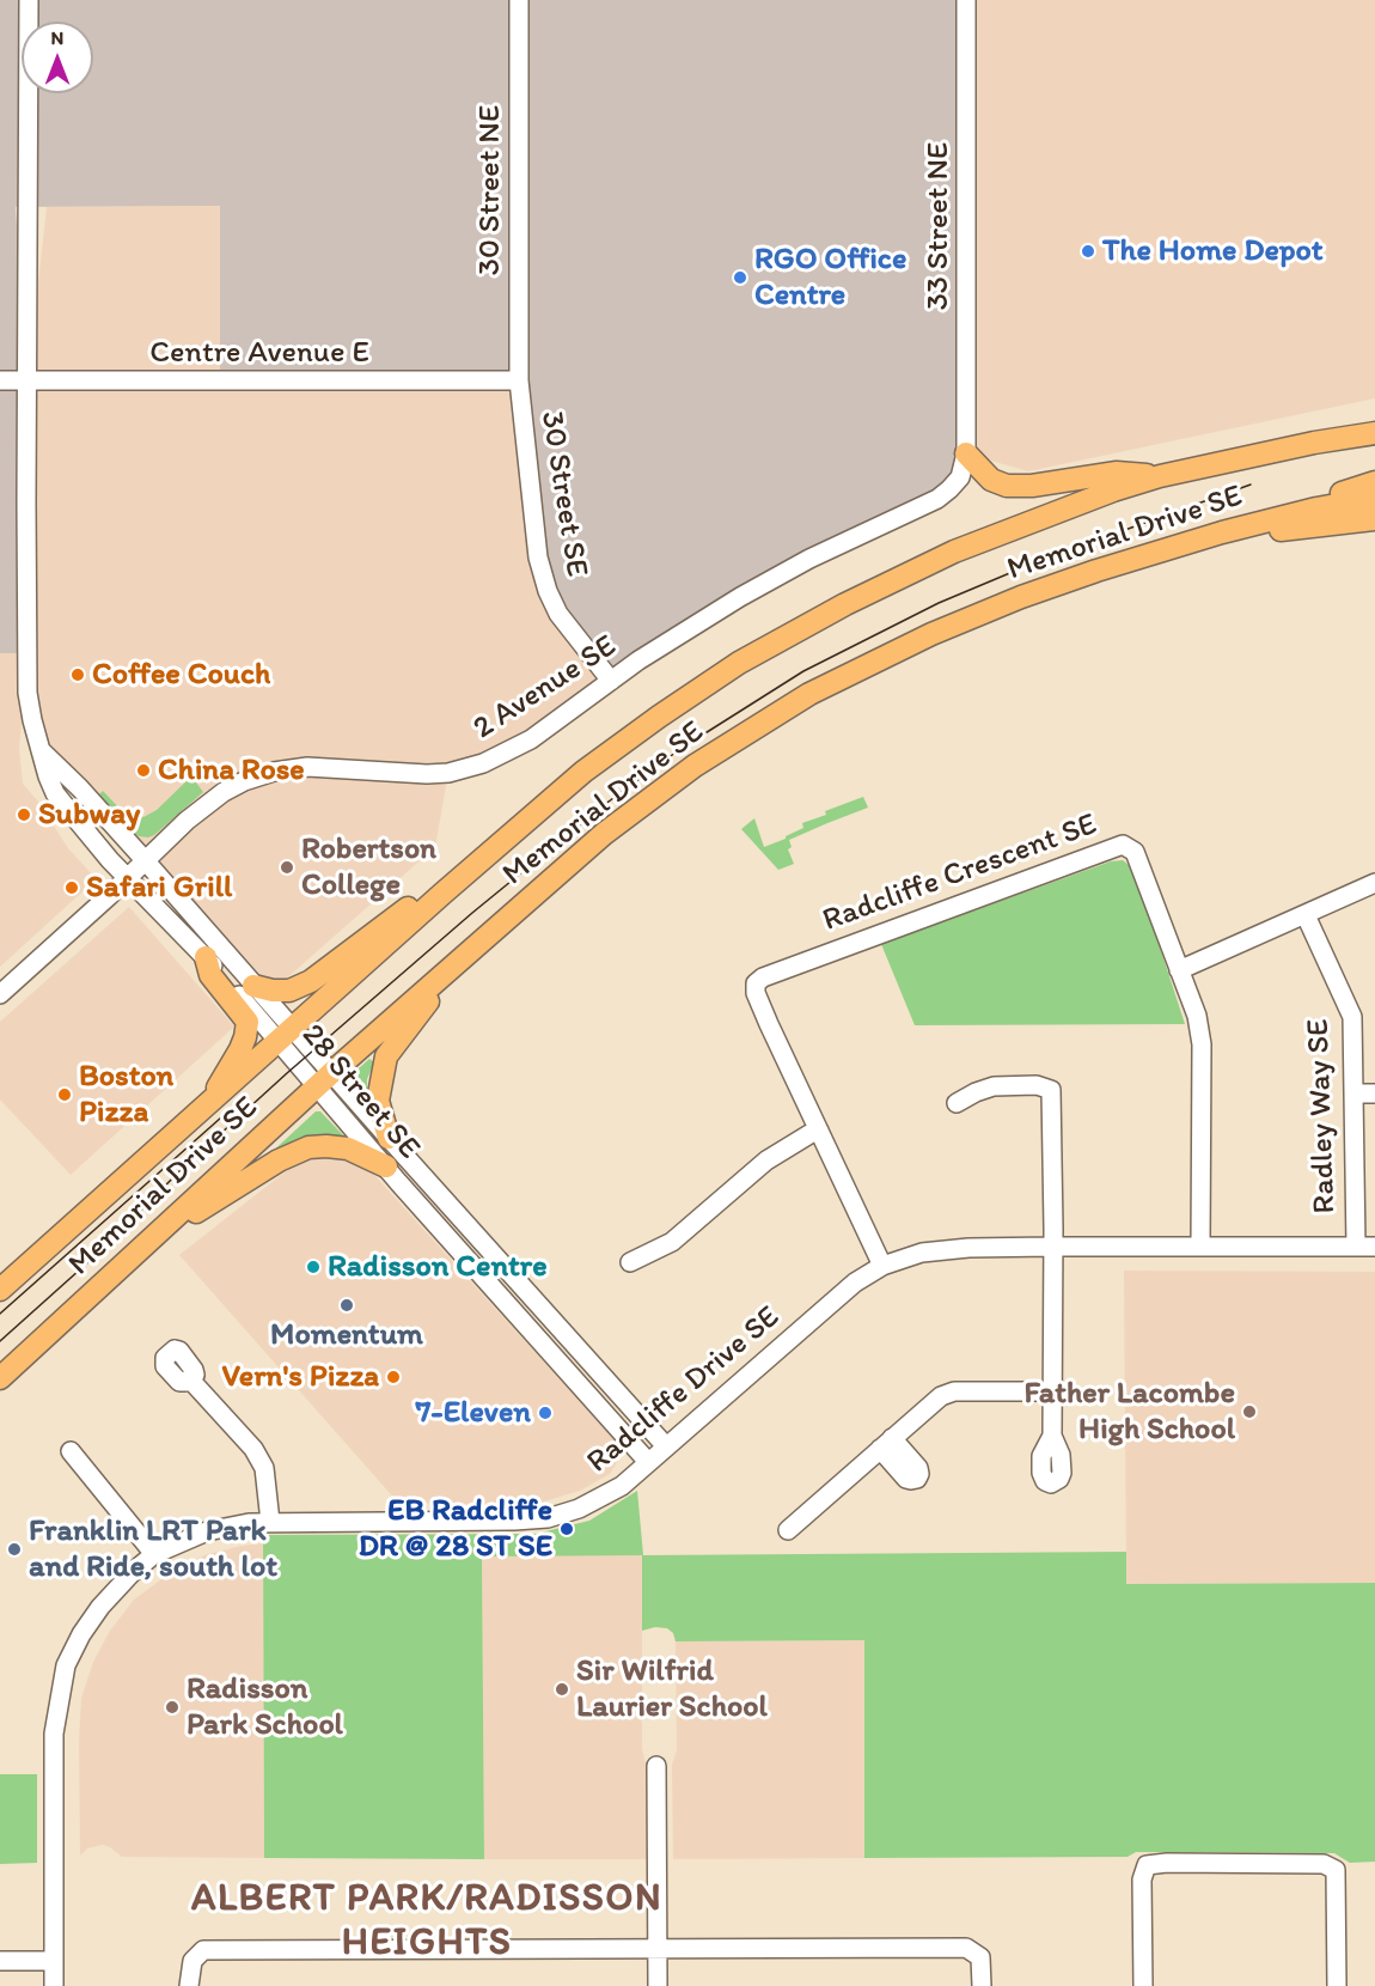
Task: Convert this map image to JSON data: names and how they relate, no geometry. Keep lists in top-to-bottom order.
{
  "streets": {
    "main road": ["Memorial Drive SE"],
    "street": [
      "30 Street NE",
      "33 Street NE",
      "Centre Avenue E",
      "30 Street SE",
      "2 Avenue SE",
      "Radcliffe Crescent SE",
      "28 Street SE",
      "Radley Way SE",
      "Radcliffe Drive SE"
    ]
  },
  "crossings": [
    ["30 Street NE", "Centre Avenue E"],
    ["30 Street NE", "30 Street SE"],
    ["33 Street NE", "2 Avenue SE"],
    ["Centre Avenue E", "30 Street SE"],
    ["Centre Avenue E", "28 Street SE"],
    ["30 Street SE", "2 Avenue SE"],
    ["Memorial Drive SE", "28 Street SE"],
    ["2 Avenue SE", "28 Street SE"],
    ["Radcliffe Crescent SE", "Radcliffe Drive SE"],
    ["28 Street SE", "Radcliffe Drive SE"],
    ["Radley Way SE", "Radcliffe Drive SE"]
  ],
  "districts": ["ALBERT PARK/RADISSON HEIGHTS"],
  "places": [
    "The Home Depot",
    "RGO Office Centre",
    "Coffee Couch",
    "China Rose",
    "Subway",
    "Robertson College",
    "Safari Grill",
    "Boston Pizza",
    "Radisson Centre",
    "Momentum",
    "Vern's Pizza",
    "Father Lacombe High School",
    "7-Eleven",
    "EB Radcliffe DR @ 28 ST SE",
    "Franklin LRT Park and Ride, south lot",
    "Sir Wilfrid Laurier School",
    "Radisson Park School"
  ],
  "north": "top"
}
